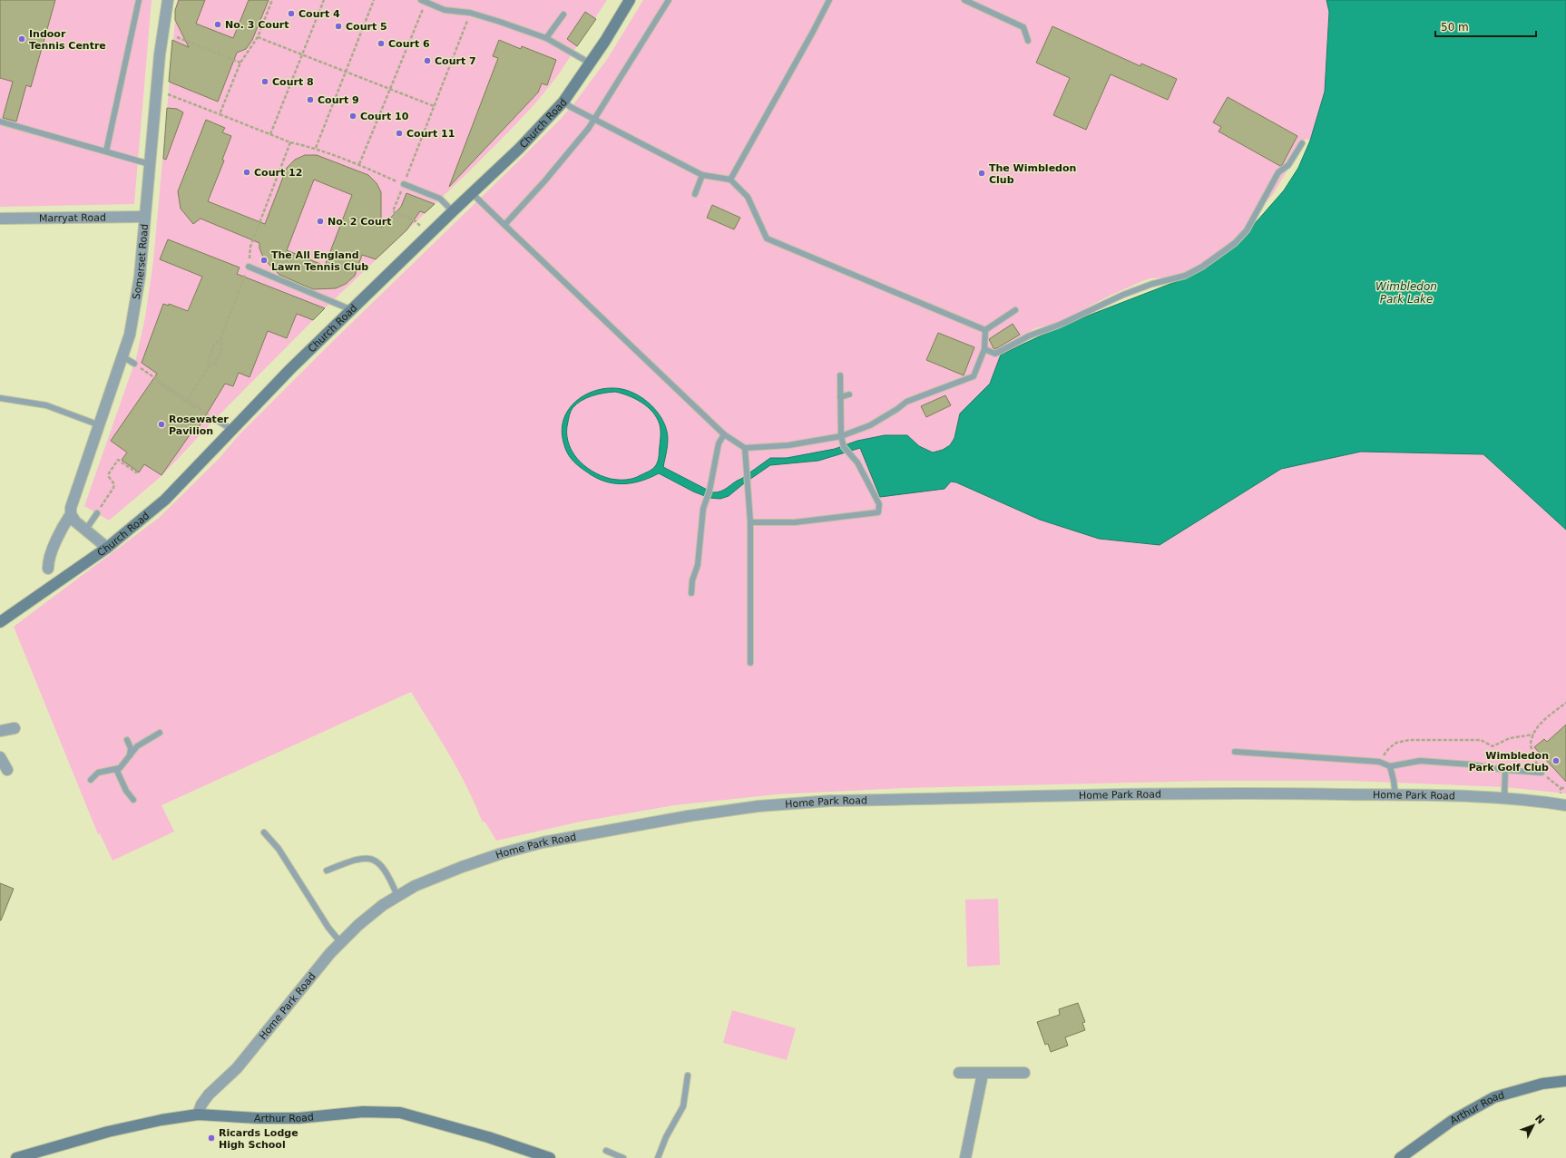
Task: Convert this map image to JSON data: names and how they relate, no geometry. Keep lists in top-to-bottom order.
{
  "streets": {
    "street": [
      "Church Road",
      "Marryat Road",
      "Somerset Road",
      "Home Park Road",
      "Arthur Road"
    ]
  },
  "crossings": [
    ["Marryat Road", "Somerset Road"],
    ["Home Park Road", "Arthur Road"]
  ],
  "water": ["Wimbledon Park Lake"],
  "places": [
    "Court 4",
    "No. 3 Court",
    "Court 5",
    "Indoor Tennis Centre",
    "Court 6",
    "Court 7",
    "Court 8",
    "Court 9",
    "Court 10",
    "Court 11",
    "Court 12",
    "The Wimbledon Club",
    "No. 2 Court",
    "The All England Lawn Tennis Club",
    "Rosewater Pavilion",
    "Wimbledon Park Golf Club",
    "Ricards Lodge High School"
  ],
  "scale_bar": "50 m",
  "north": "top right"
}
